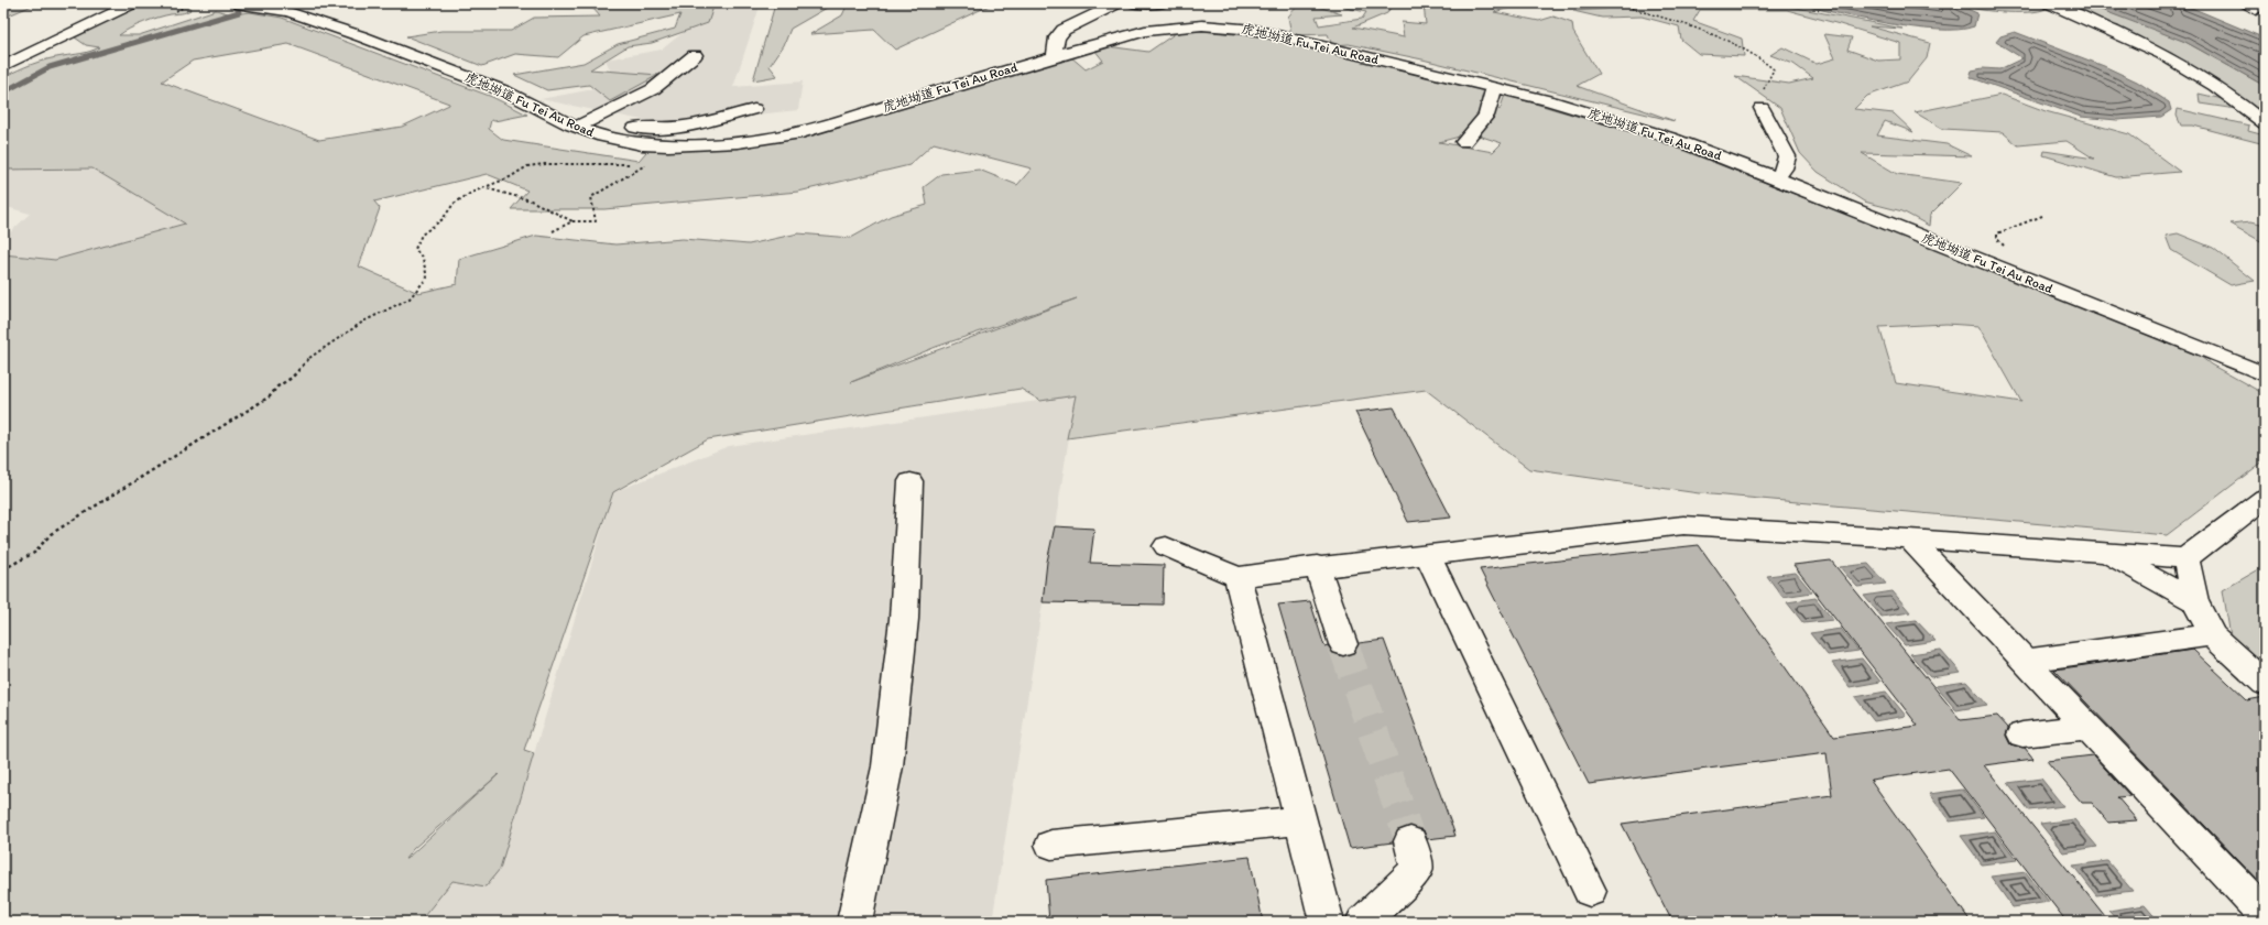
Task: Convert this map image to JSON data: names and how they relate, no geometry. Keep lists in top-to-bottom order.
{
  "streets": {
    "street": ["虎地坳道 Fu Tei Au Road"]
  }
}
